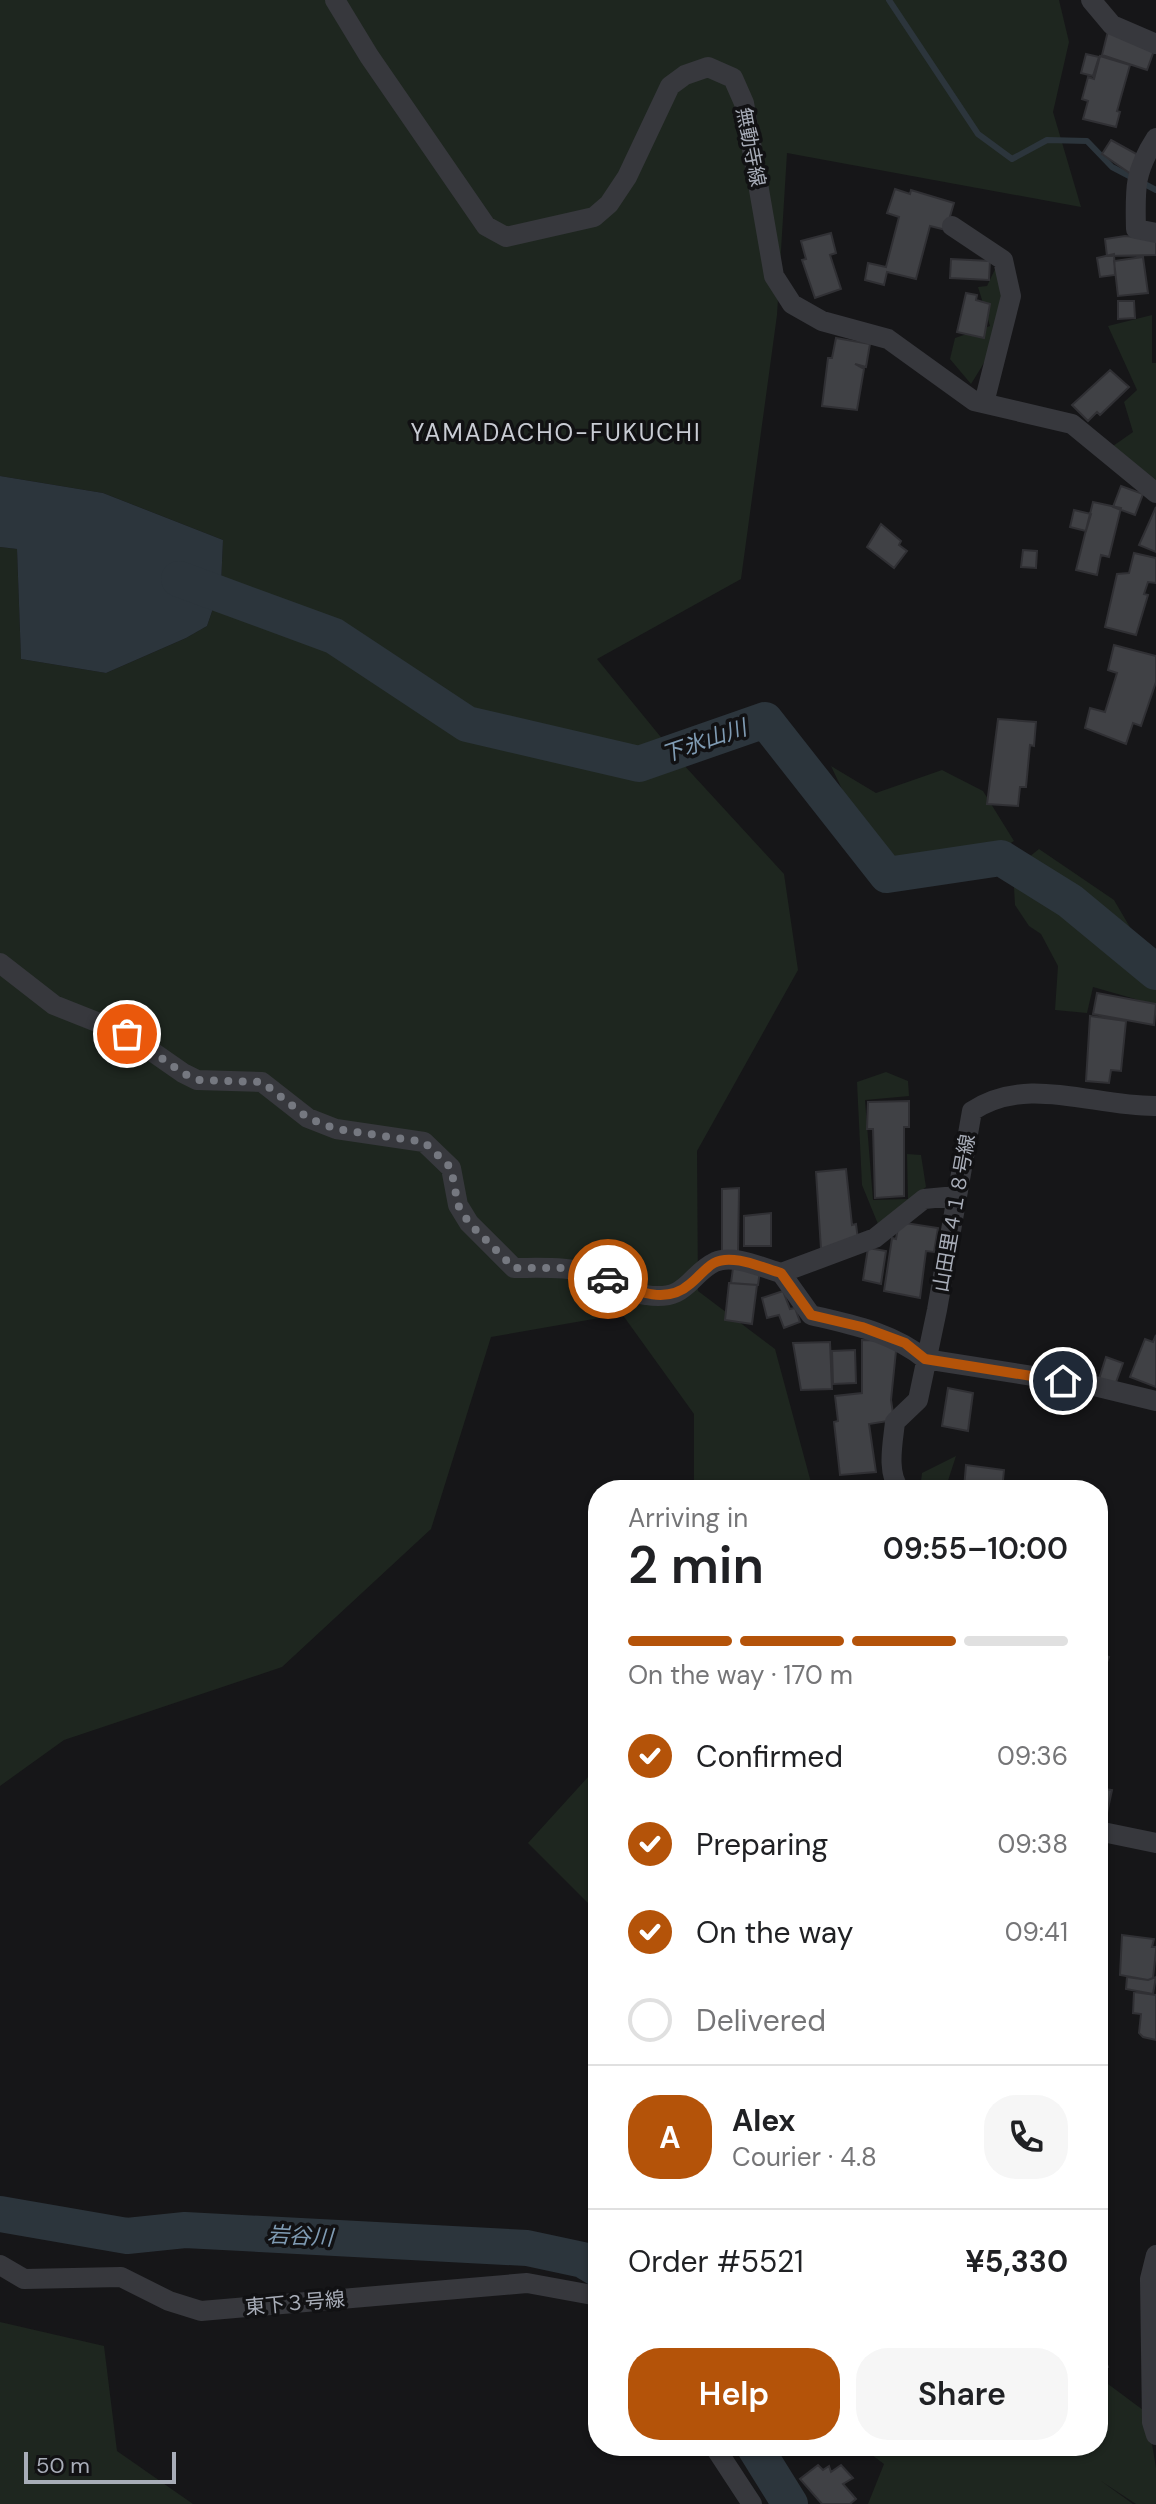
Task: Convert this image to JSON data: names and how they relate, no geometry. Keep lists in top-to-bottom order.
{
  "streets": {
    "street": ["無動寺線", "山田里４１８号線", "東下３号線"]
  },
  "districts": ["YAMADACHO-FUKUCHI"],
  "water": ["下氷山川", "岩谷川"],
  "scale_bar": "50 m",
  "page": {
    "heading": ["2 min", "Arriving in", "09:55–10:00"],
    "panel": [
      "Alex",
      "Courier · 4.8",
      "Order #5521",
      "¥5,330"
    ],
    "bar": "On the way · 170 m",
    "list": [
      ["Confirmed", "09:36"],
      ["Preparing", "09:38"],
      ["On the way", "09:41"],
      "Delivered"
    ],
    "round": "A",
    "buttons": ["Help", "Share"],
    "scale": "50 m"
  }
}
